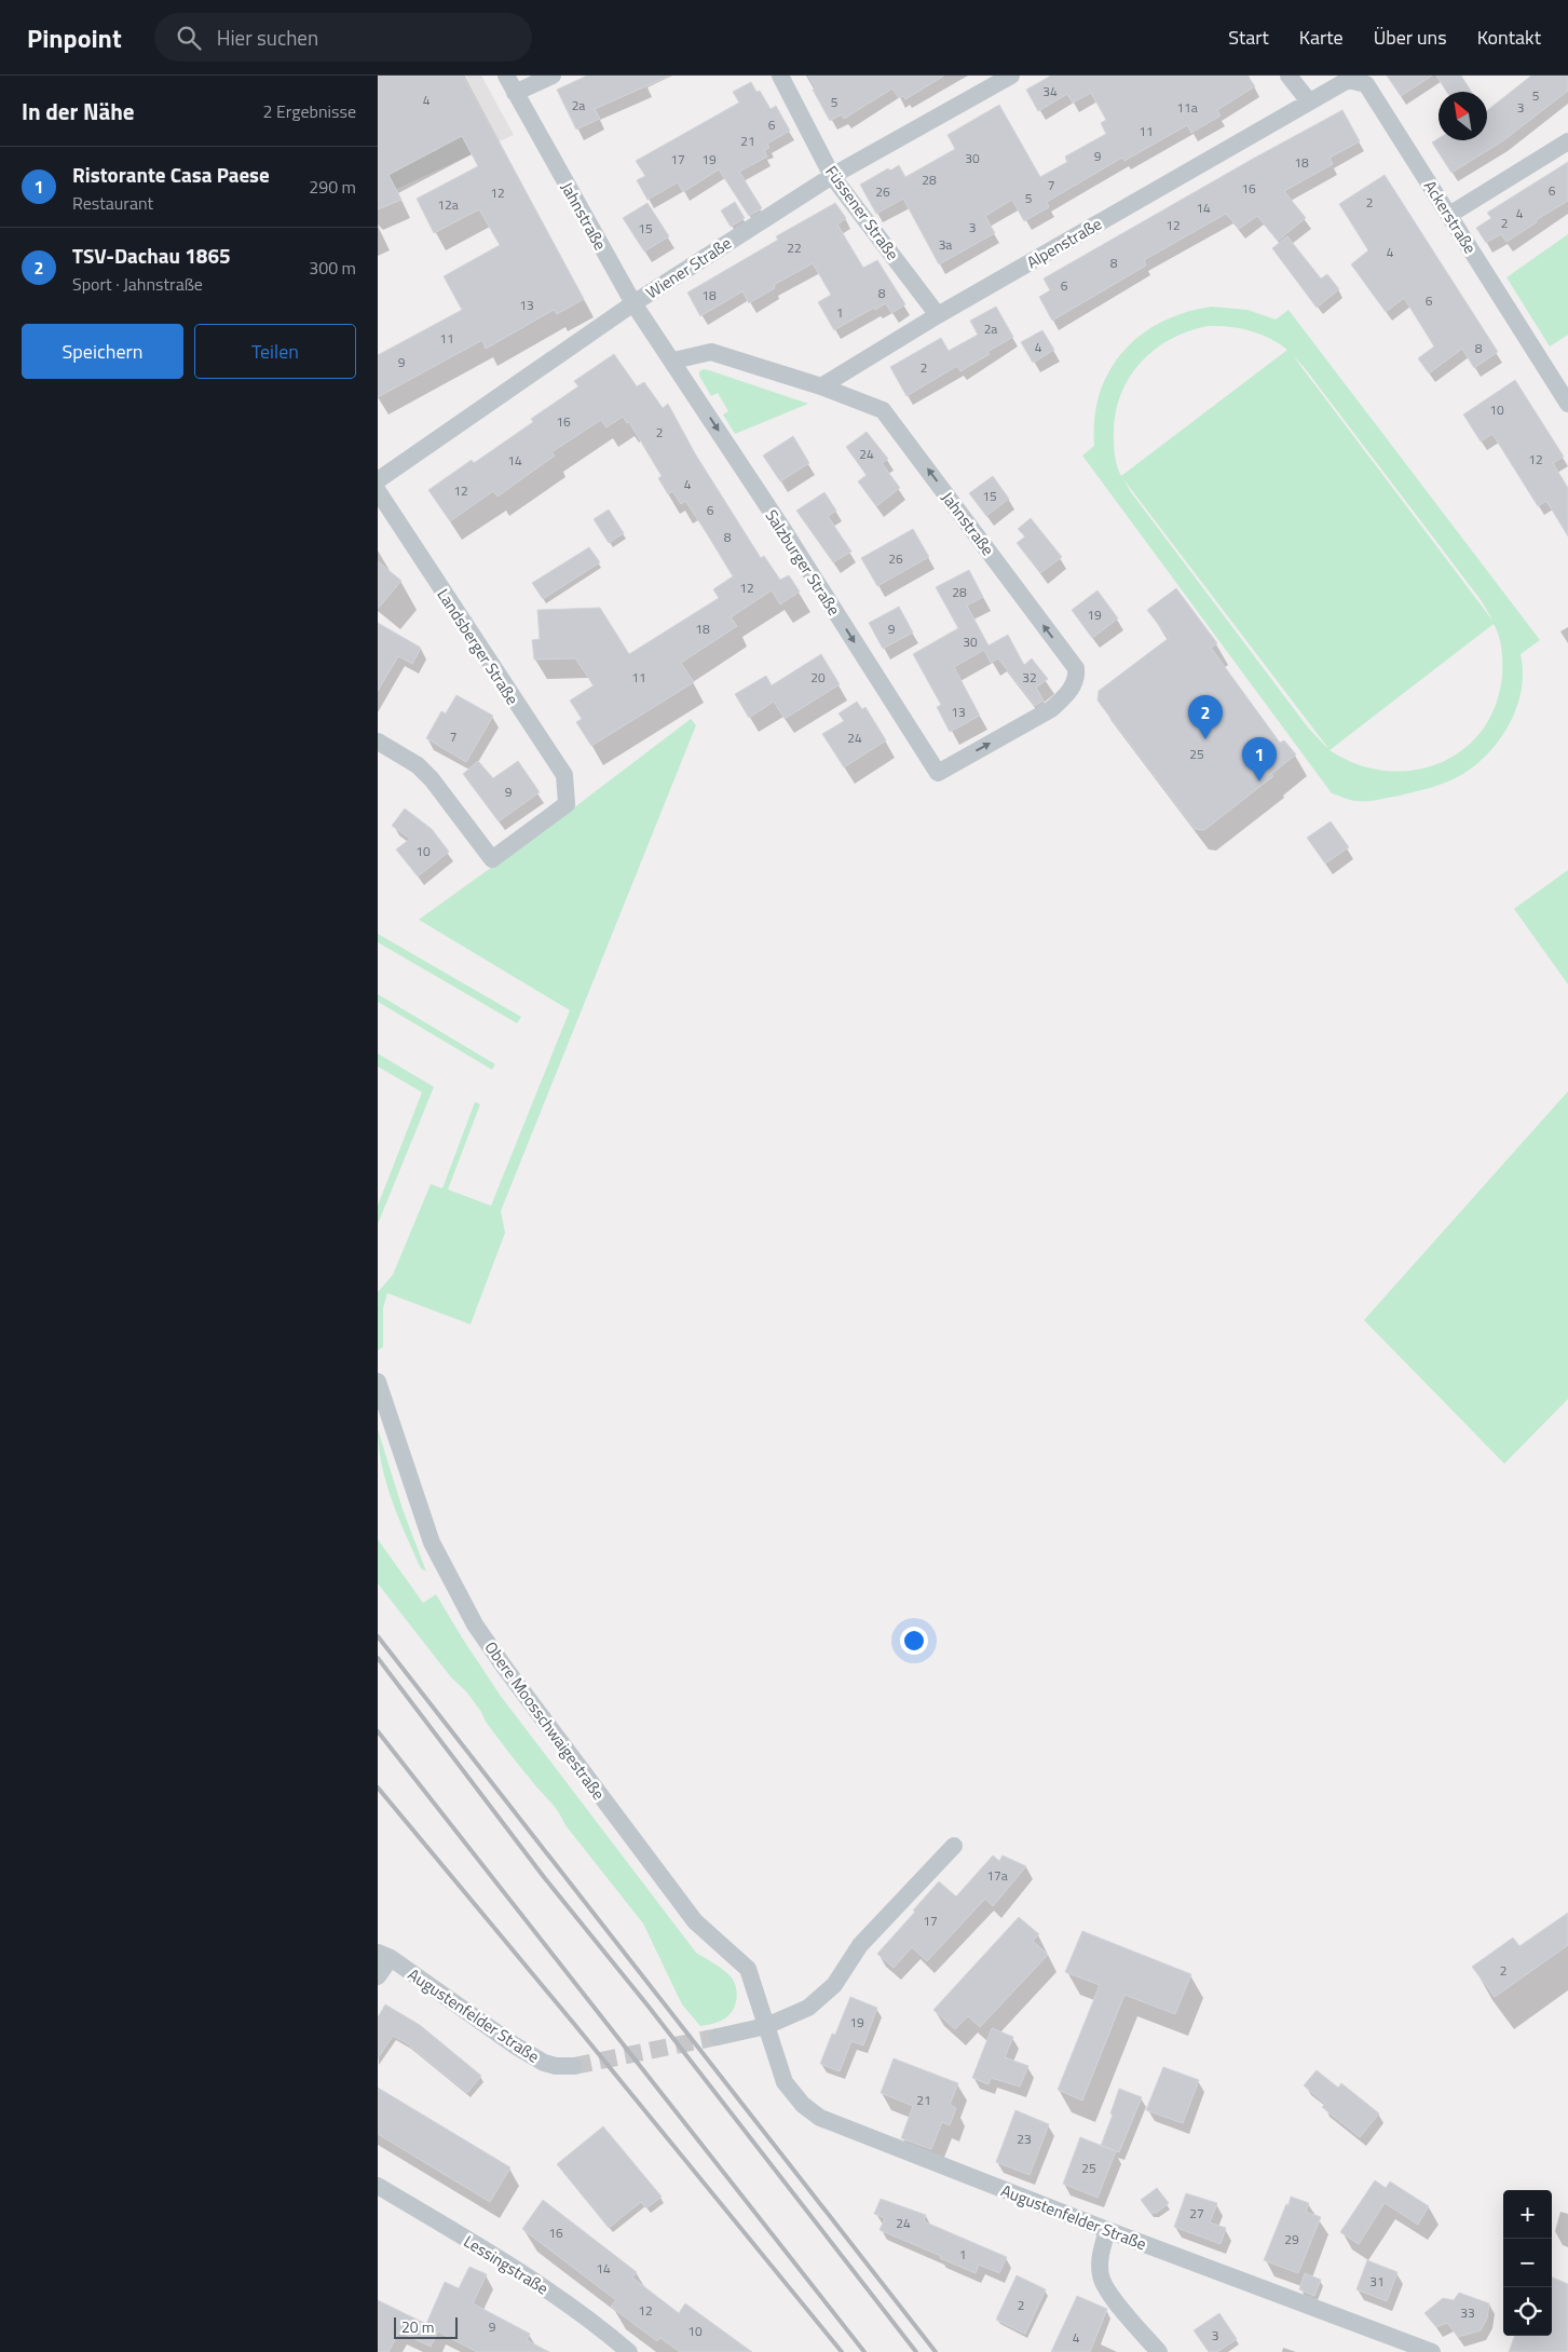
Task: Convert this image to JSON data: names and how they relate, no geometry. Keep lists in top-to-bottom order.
{
  "streets": {
    "street": [
      "Füssener Straße",
      "Jahnstraße",
      "Ackerstraße",
      "Alpenstraße",
      "Wiener Straße",
      "Salzburger Straße",
      "Landsberger Straße",
      "Obere Moosschwaigestraße",
      "Augustenfelder Straße",
      "Lessingstraße"
    ]
  },
  "crossings": [
    ["Füssener Straße", "Alpenstraße"],
    ["Füssener Straße", "Wiener Straße"],
    ["Jahnstraße", "Alpenstraße"],
    ["Jahnstraße", "Wiener Straße"],
    ["Jahnstraße", "Salzburger Straße"],
    ["Ackerstraße", "Alpenstraße"],
    ["Obere Moosschwaigestraße", "Augustenfelder Straße"]
  ],
  "one_way": ["Salzburger Straße"],
  "house_numbers": [
    "34",
    "5",
    "4",
    "5",
    "2a",
    "11a",
    "3",
    "6",
    "11",
    "21",
    "9",
    "30",
    "17",
    "19",
    "18",
    "28",
    "7",
    "16",
    "6",
    "26",
    "12",
    "5",
    "2",
    "12a",
    "14",
    "4",
    "2",
    "12",
    "3",
    "15",
    "3a",
    "22",
    "4",
    "8",
    "6",
    "8",
    "18",
    "6",
    "13",
    "1",
    "2a",
    "11",
    "4",
    "8",
    "9",
    "2",
    "10",
    "16",
    "2",
    "24",
    "12",
    "14",
    "4",
    "12",
    "15",
    "6",
    "8",
    "26",
    "12",
    "28",
    "19",
    "18",
    "9",
    "30",
    "11",
    "20",
    "32",
    "13",
    "7",
    "24",
    "25",
    "9",
    "10",
    "17a",
    "17",
    "2",
    "19",
    "21",
    "23",
    "25",
    "27",
    "24",
    "16",
    "29",
    "1",
    "14",
    "31",
    "2",
    "12",
    "33",
    "9",
    "10",
    "3",
    "4"
  ],
  "scale_bar": "20 m",
  "north": "top left",
  "page": {
    "header": "Pinpoint",
    "search": "Hier suchen",
    "nav": [
      "Start",
      "Karte",
      "Über uns",
      "Kontakt"
    ],
    "heading": ["In der Nähe", "2 Ergebnisse"],
    "list": [
      {
        "mark": "1",
        "name": "Ristorante Casa Paese",
        "note": "Restaurant",
        "value": "290 m"
      },
      {
        "mark": "2",
        "name": "TSV-Dachau 1865",
        "note": "Sport · Jahnstraße",
        "value": "300 m"
      }
    ],
    "buttons": ["Speichern", "Teilen"],
    "pins": ["2", "1"],
    "map_buttons": ["+", "−"],
    "scale": "20 m"
  }
}
